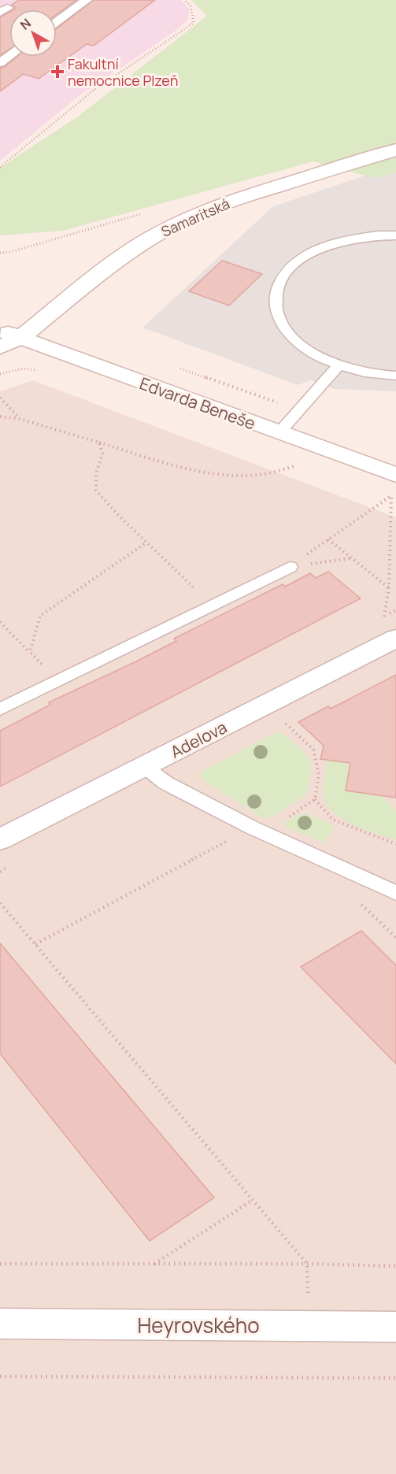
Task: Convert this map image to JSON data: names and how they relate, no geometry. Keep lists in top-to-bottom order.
{
  "streets": {
    "street": [
      "Samaritská",
      "Edvarda Beneše",
      "Adelova",
      "Heyrovského"
    ]
  },
  "crossings": [
    ["Samaritská", "Edvarda Beneše"]
  ],
  "places": {
    "health": ["Fakultní nemocnice Plzeň"]
  },
  "north": "top left"
}
